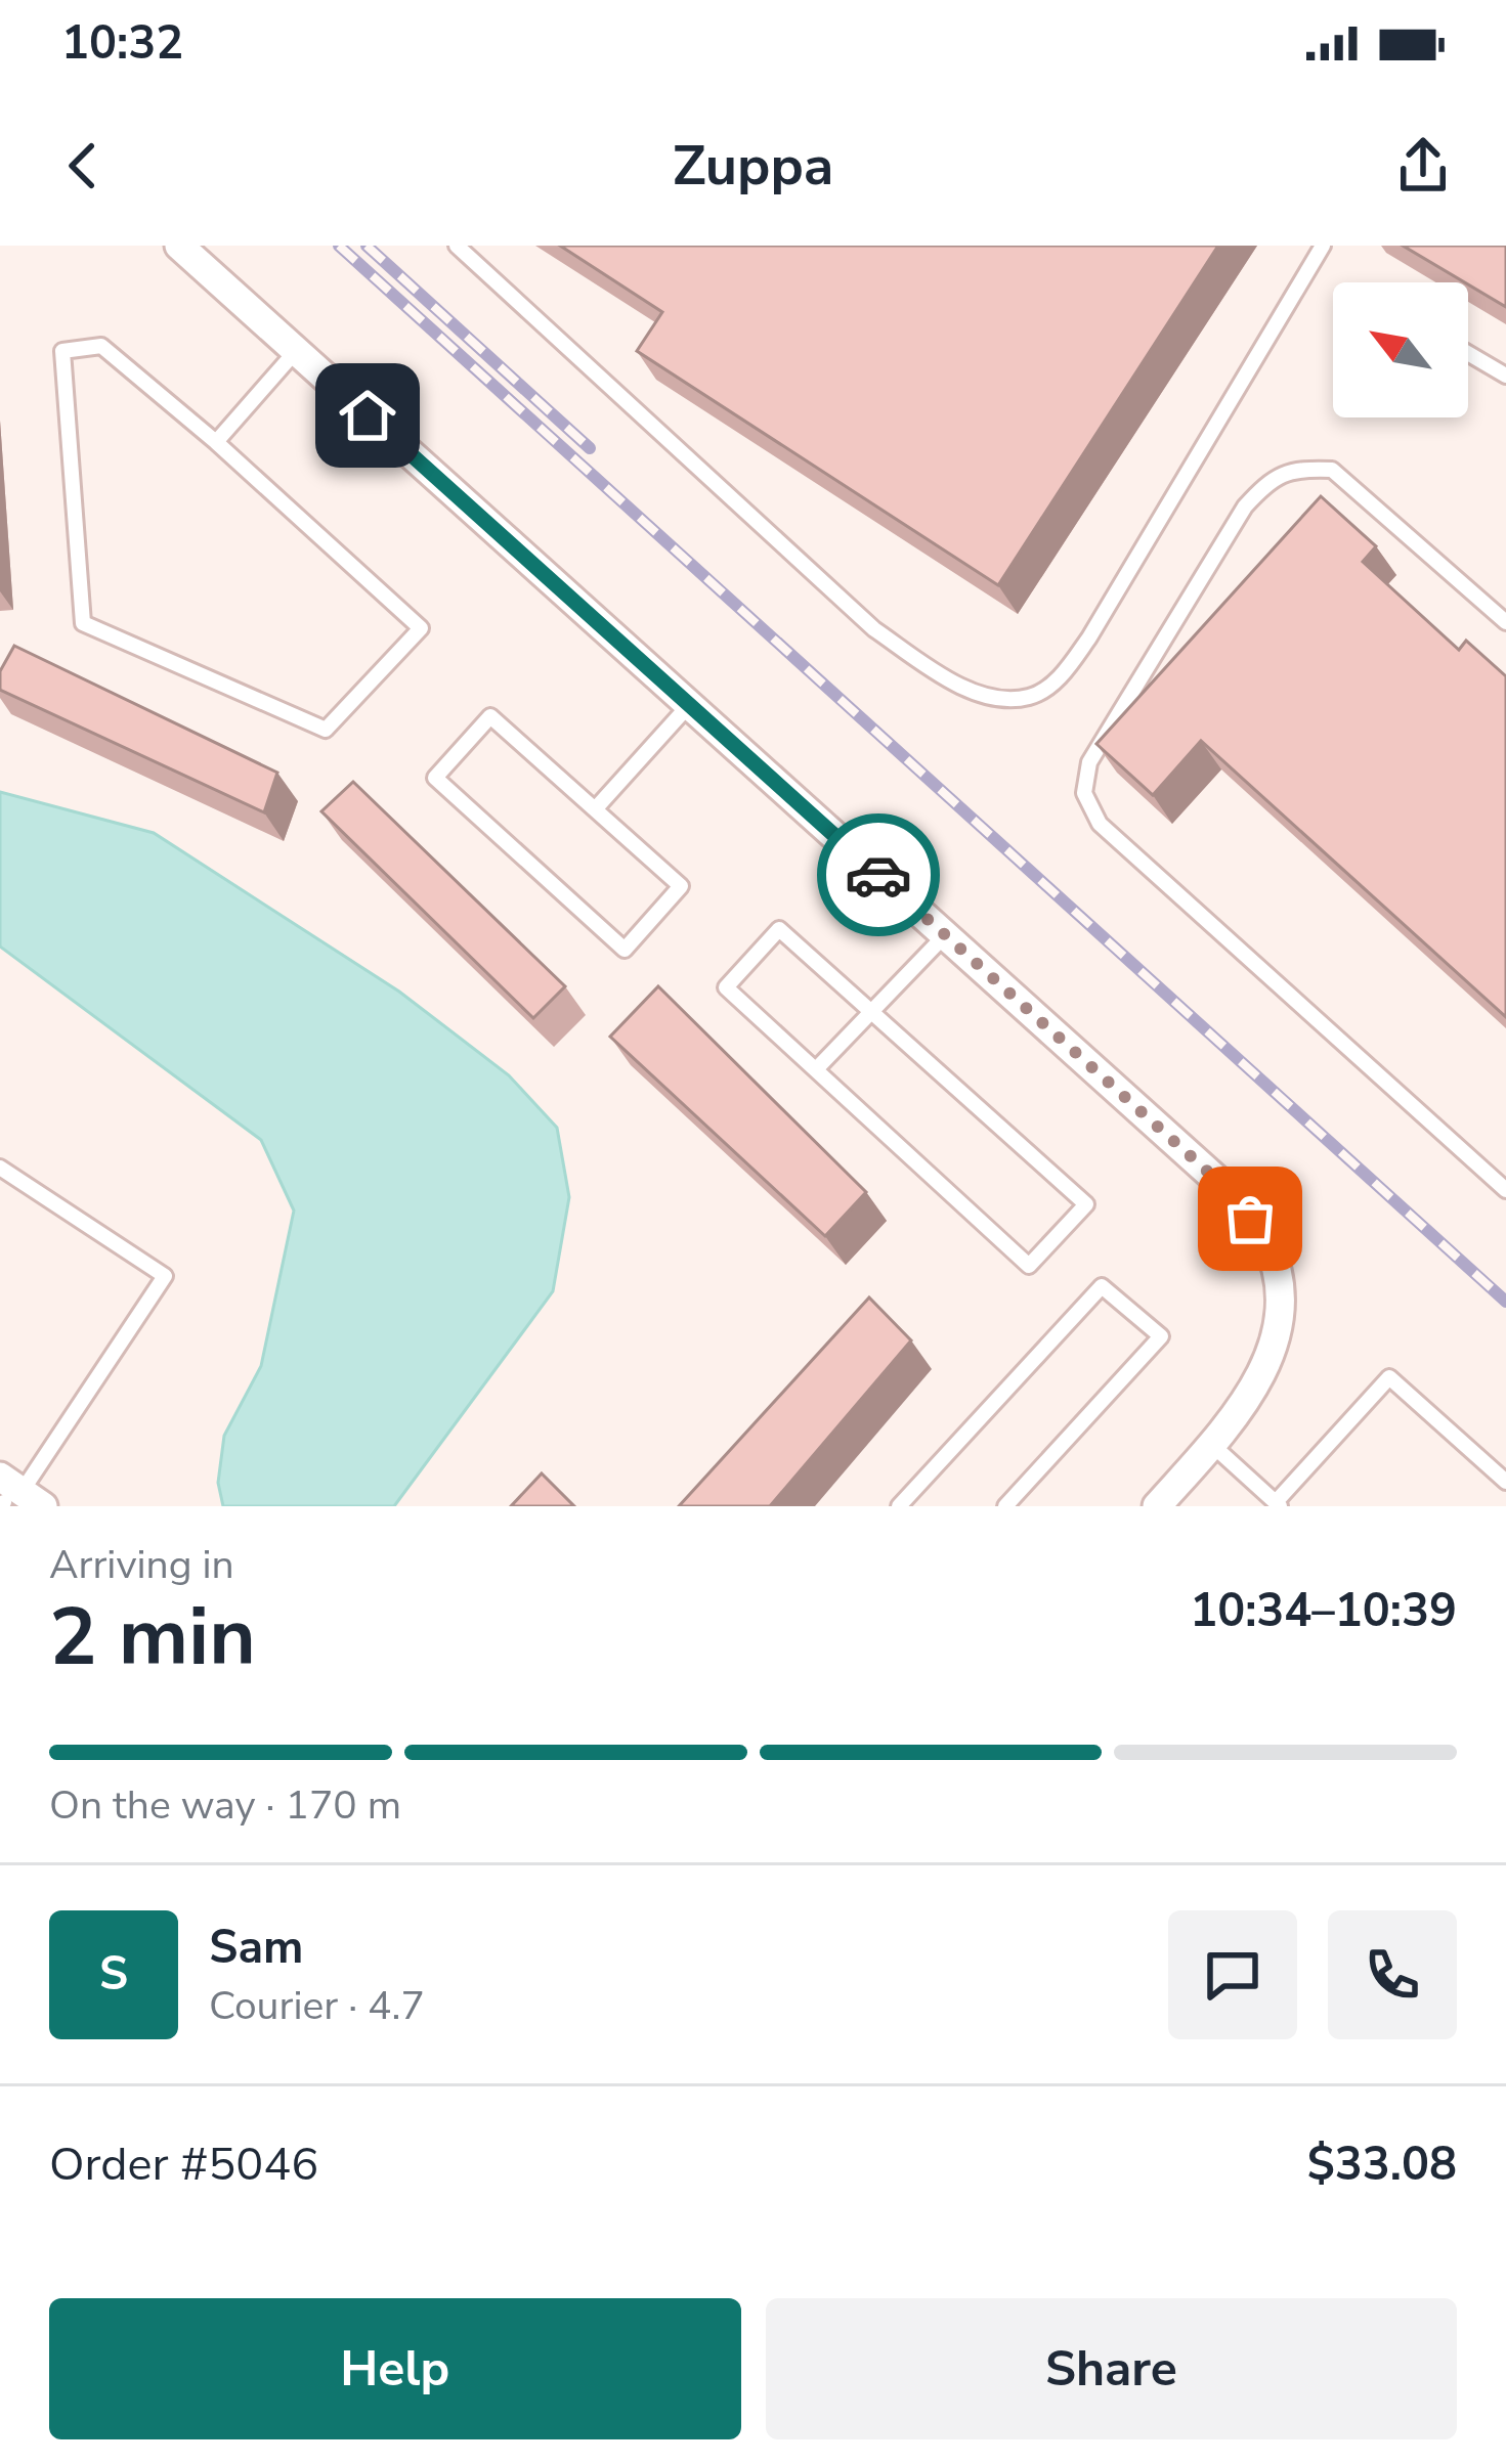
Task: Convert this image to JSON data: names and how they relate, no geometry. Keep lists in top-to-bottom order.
{
  "north": "top left",
  "page": {
    "status": "10:32",
    "header": "Zuppa",
    "heading": ["2 min", "Arriving in", "10:34–10:39"],
    "panel": [
      "Sam",
      "Courier · 4.7",
      "Order #5046",
      "$33.08"
    ],
    "bar": "On the way · 170 m",
    "round": "S",
    "buttons": ["Help", "Share"]
  }
}
